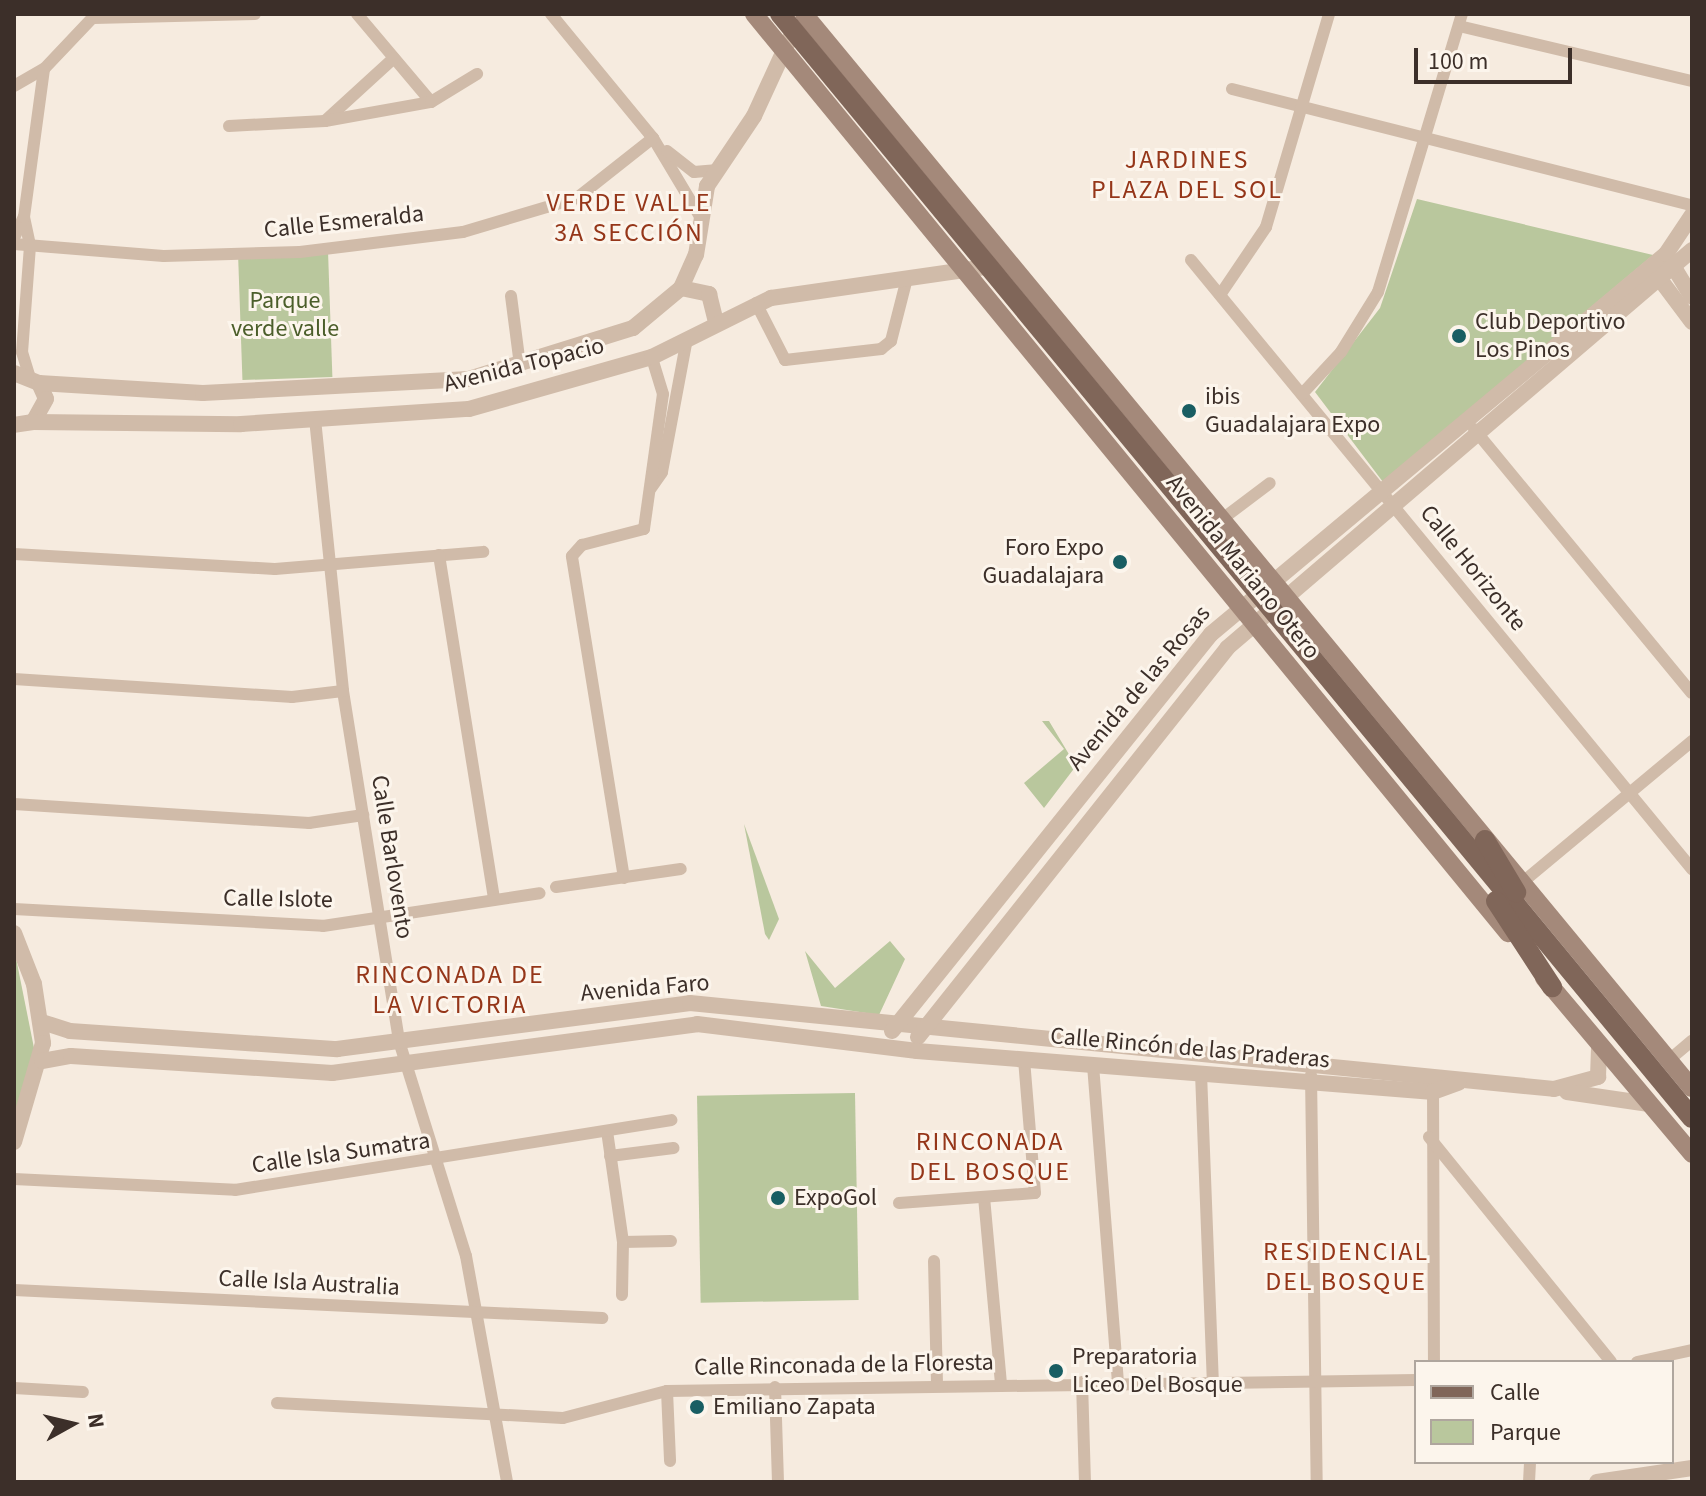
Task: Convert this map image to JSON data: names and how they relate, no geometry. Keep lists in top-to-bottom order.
{
  "streets": {
    "main road": ["Avenida Mariano Otero"],
    "street": [
      "Calle Esmeralda",
      "Avenida Topacio",
      "Calle Horizonte",
      "Avenida de las Rosas",
      "Calle Barlovento",
      "Calle Islote",
      "Avenida Faro",
      "Calle Rincón de las Praderas",
      "Calle Isla Sumatra",
      "Calle Isla Australia",
      "Calle Rinconada de la Floresta"
    ]
  },
  "crossings": [
    ["Avenida Topacio", "Avenida Mariano Otero"],
    ["Avenida Topacio", "Calle Barlovento"],
    ["Avenida Mariano Otero", "Avenida de las Rosas"],
    ["Avenida Mariano Otero", "Calle Rincón de las Praderas"],
    ["Calle Horizonte", "Avenida de las Rosas"],
    ["Avenida de las Rosas", "Avenida Faro"],
    ["Avenida de las Rosas", "Calle Rincón de las Praderas"],
    ["Calle Barlovento", "Calle Islote"],
    ["Calle Barlovento", "Avenida Faro"],
    ["Calle Barlovento", "Calle Isla Sumatra"],
    ["Calle Barlovento", "Calle Isla Australia"],
    ["Calle Barlovento", "Calle Rinconada de la Floresta"],
    ["Avenida Faro", "Calle Rincón de las Praderas"]
  ],
  "districts": [
    "JARDINES PLAZA DEL SOL",
    "VERDE VALLE 3A SECCIÓN",
    "RINCONADA DE LA VICTORIA",
    "RINCONADA DEL BOSQUE",
    "RESIDENCIAL DEL BOSQUE"
  ],
  "parks": ["Parque verde valle"],
  "places": [
    "Club Deportivo Los Pinos",
    "ibis Guadalajara Expo",
    "Foro Expo Guadalajara",
    "ExpoGol",
    "Preparatoria Liceo Del Bosque",
    "Emiliano Zapata"
  ],
  "legend": ["Calle", "Parque"],
  "scale_bar": "100 m",
  "north": "right"
}
